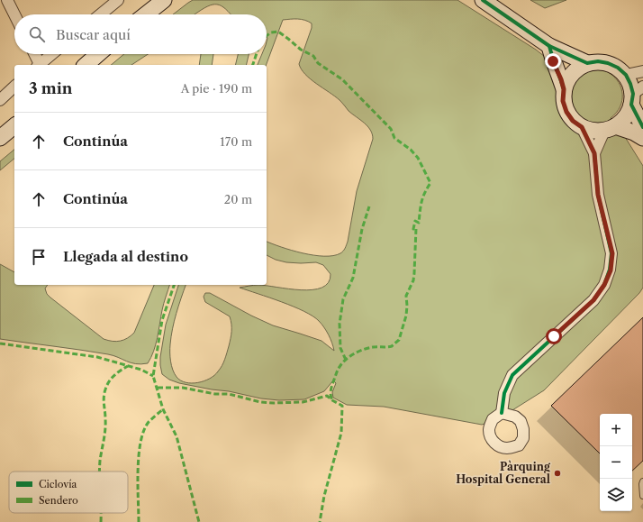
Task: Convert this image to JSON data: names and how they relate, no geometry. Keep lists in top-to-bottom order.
{
  "places": ["Pàrquing Hospital General"],
  "legend": ["Ciclovía", "Sendero"],
  "page": {
    "search": "Buscar aquí",
    "heading": ["3 min", "A pie · 190 m"],
    "list": [
      ["Continúa", "170 m"],
      ["Continúa", "20 m"],
      "Llegada al destino"
    ],
    "map_buttons": ["+", "−"]
  }
}
